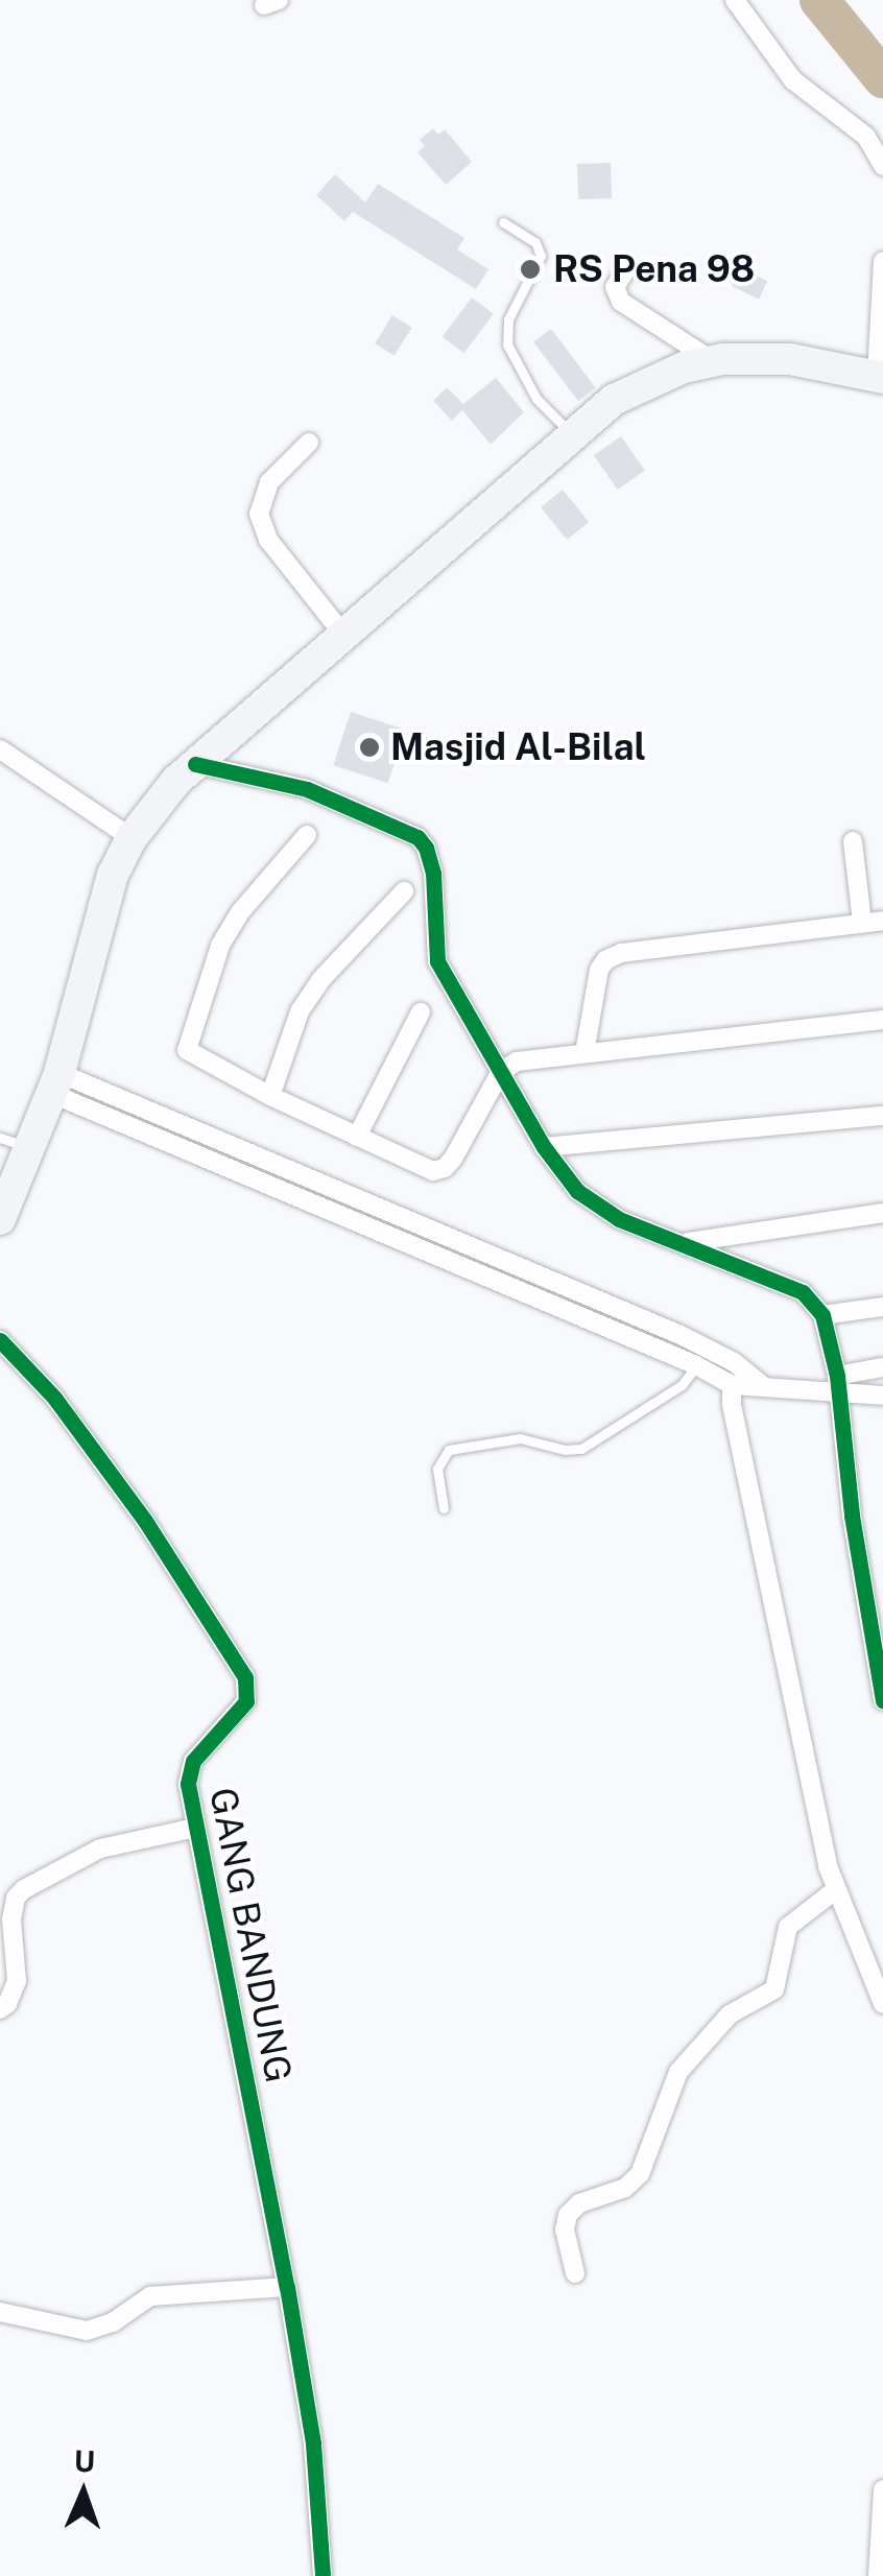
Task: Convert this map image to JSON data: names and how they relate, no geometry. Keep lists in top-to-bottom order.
{
  "streets": {
    "street": ["GANG BANDUNG"]
  },
  "places": ["RS Pena 98", "Masjid Al-Bilal"],
  "north": "top"
}
